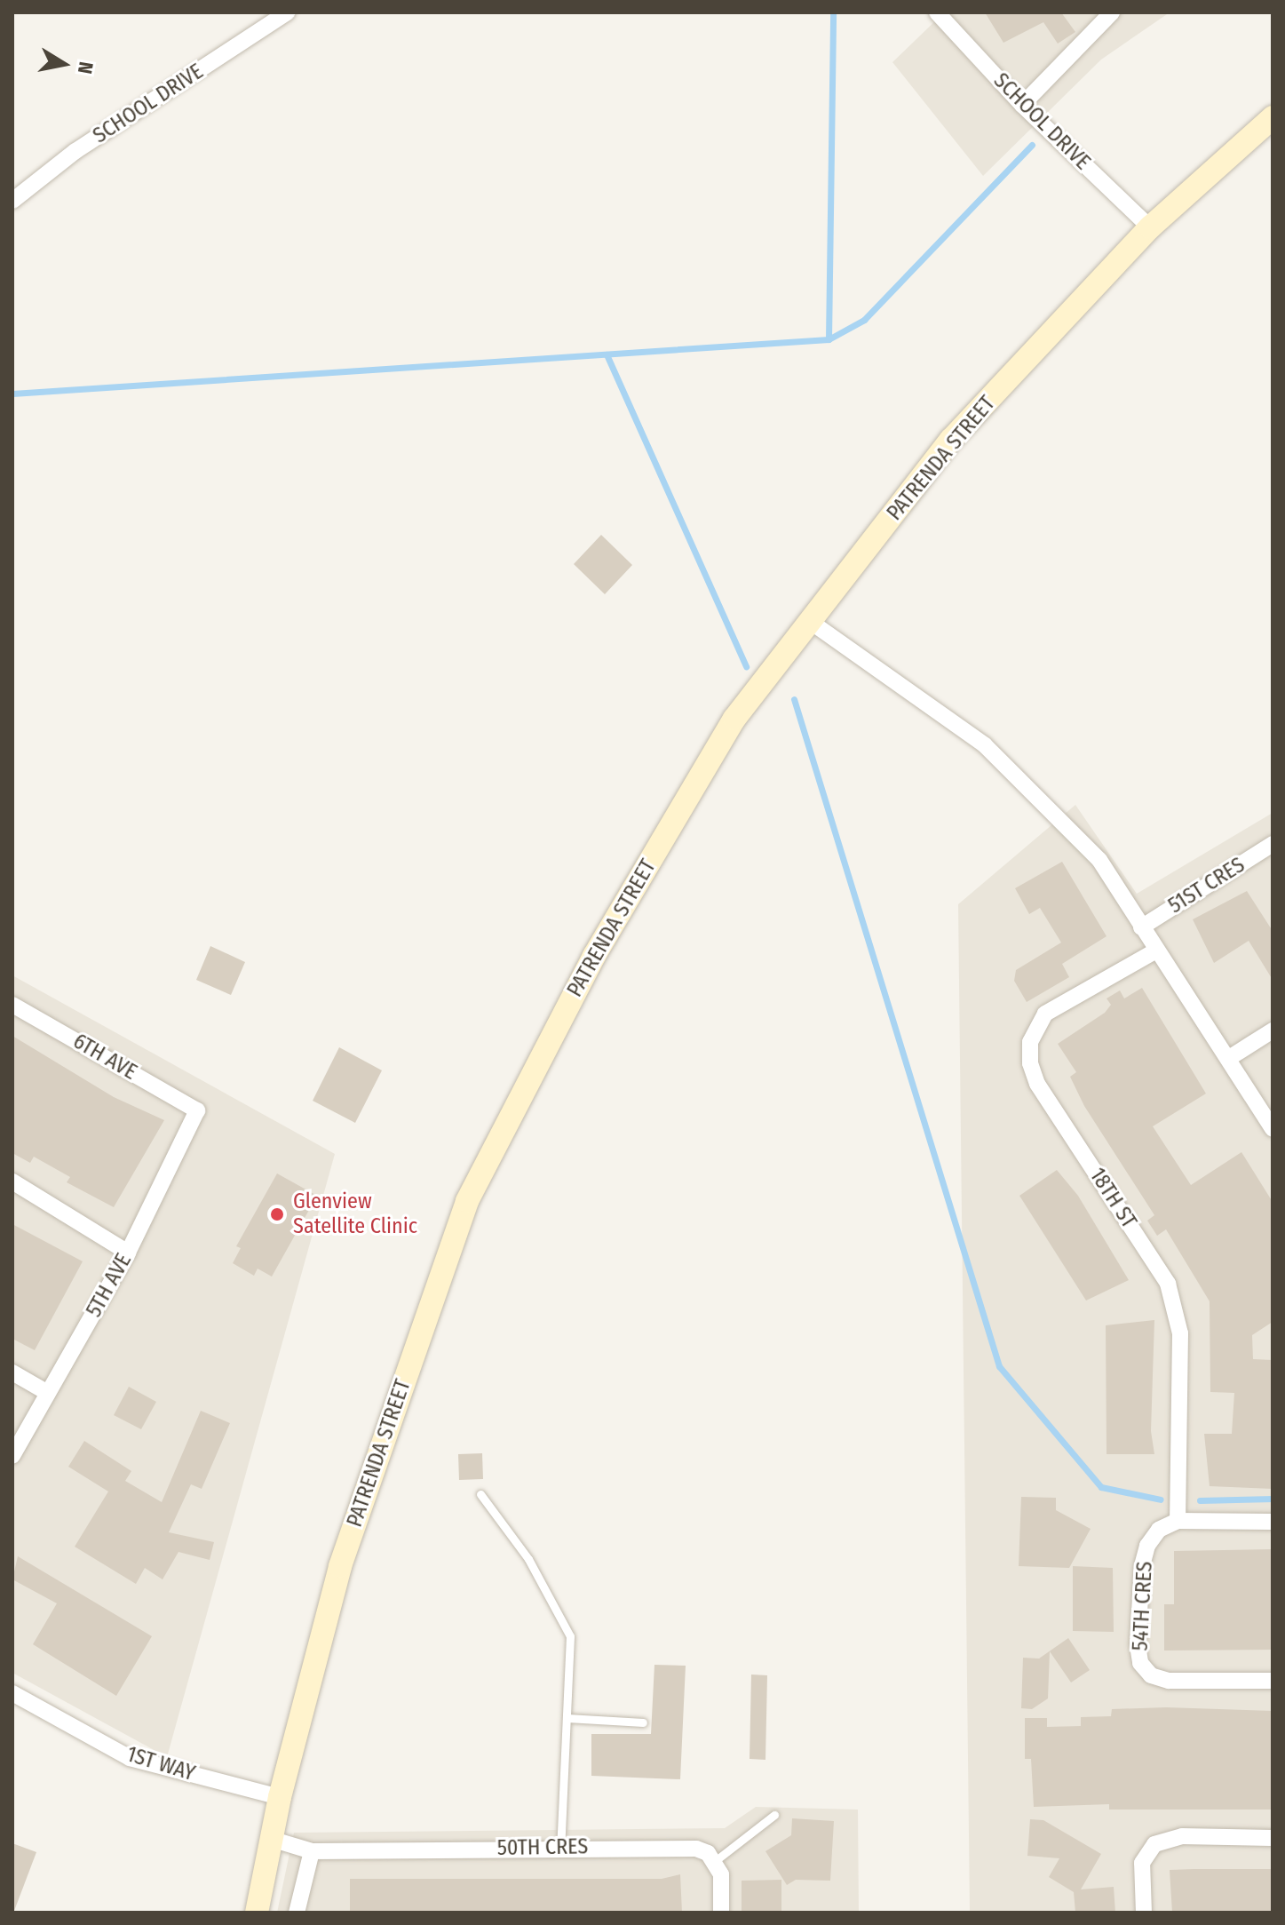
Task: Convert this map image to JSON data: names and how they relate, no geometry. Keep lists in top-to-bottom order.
{
  "streets": {
    "street": [
      "SCHOOL DRIVE",
      "PATRENDA STREET",
      "51ST CRES",
      "6TH AVE",
      "18TH ST",
      "5TH AVE",
      "54TH CRES",
      "1ST WAY",
      "50TH CRES"
    ]
  },
  "crossings": [
    ["SCHOOL DRIVE", "PATRENDA STREET"],
    ["PATRENDA STREET", "1ST WAY"],
    ["PATRENDA STREET", "50TH CRES"],
    ["6TH AVE", "5TH AVE"],
    ["18TH ST", "54TH CRES"]
  ],
  "places": ["Glenview Satellite Clinic"],
  "north": "right"
}
